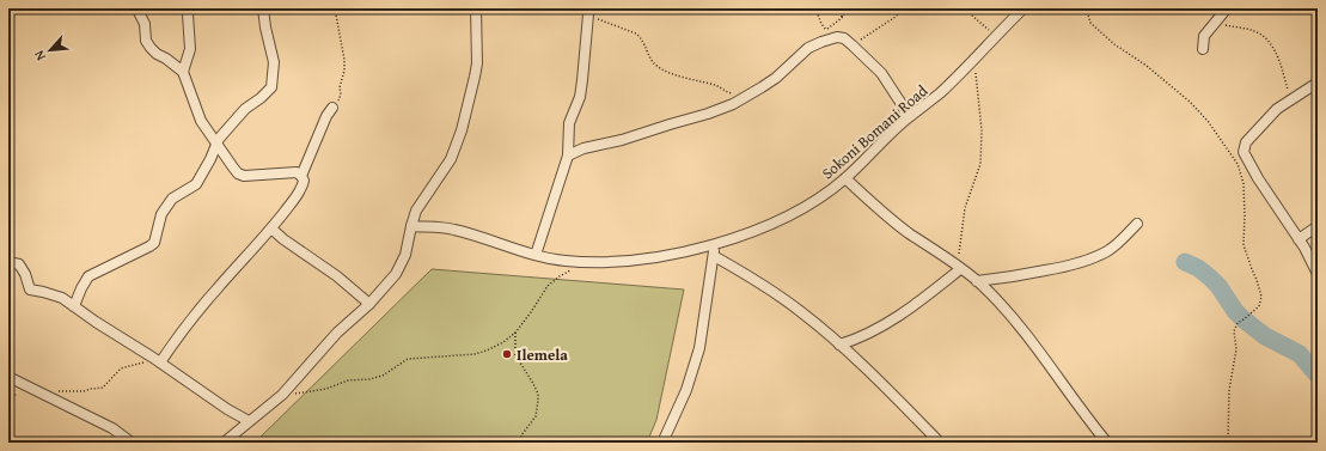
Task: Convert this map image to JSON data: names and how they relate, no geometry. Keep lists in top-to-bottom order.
{
  "streets": {
    "street": ["Sokoni Bomani Road"]
  },
  "places": ["Ilemela"],
  "north": "bottom left"
}
